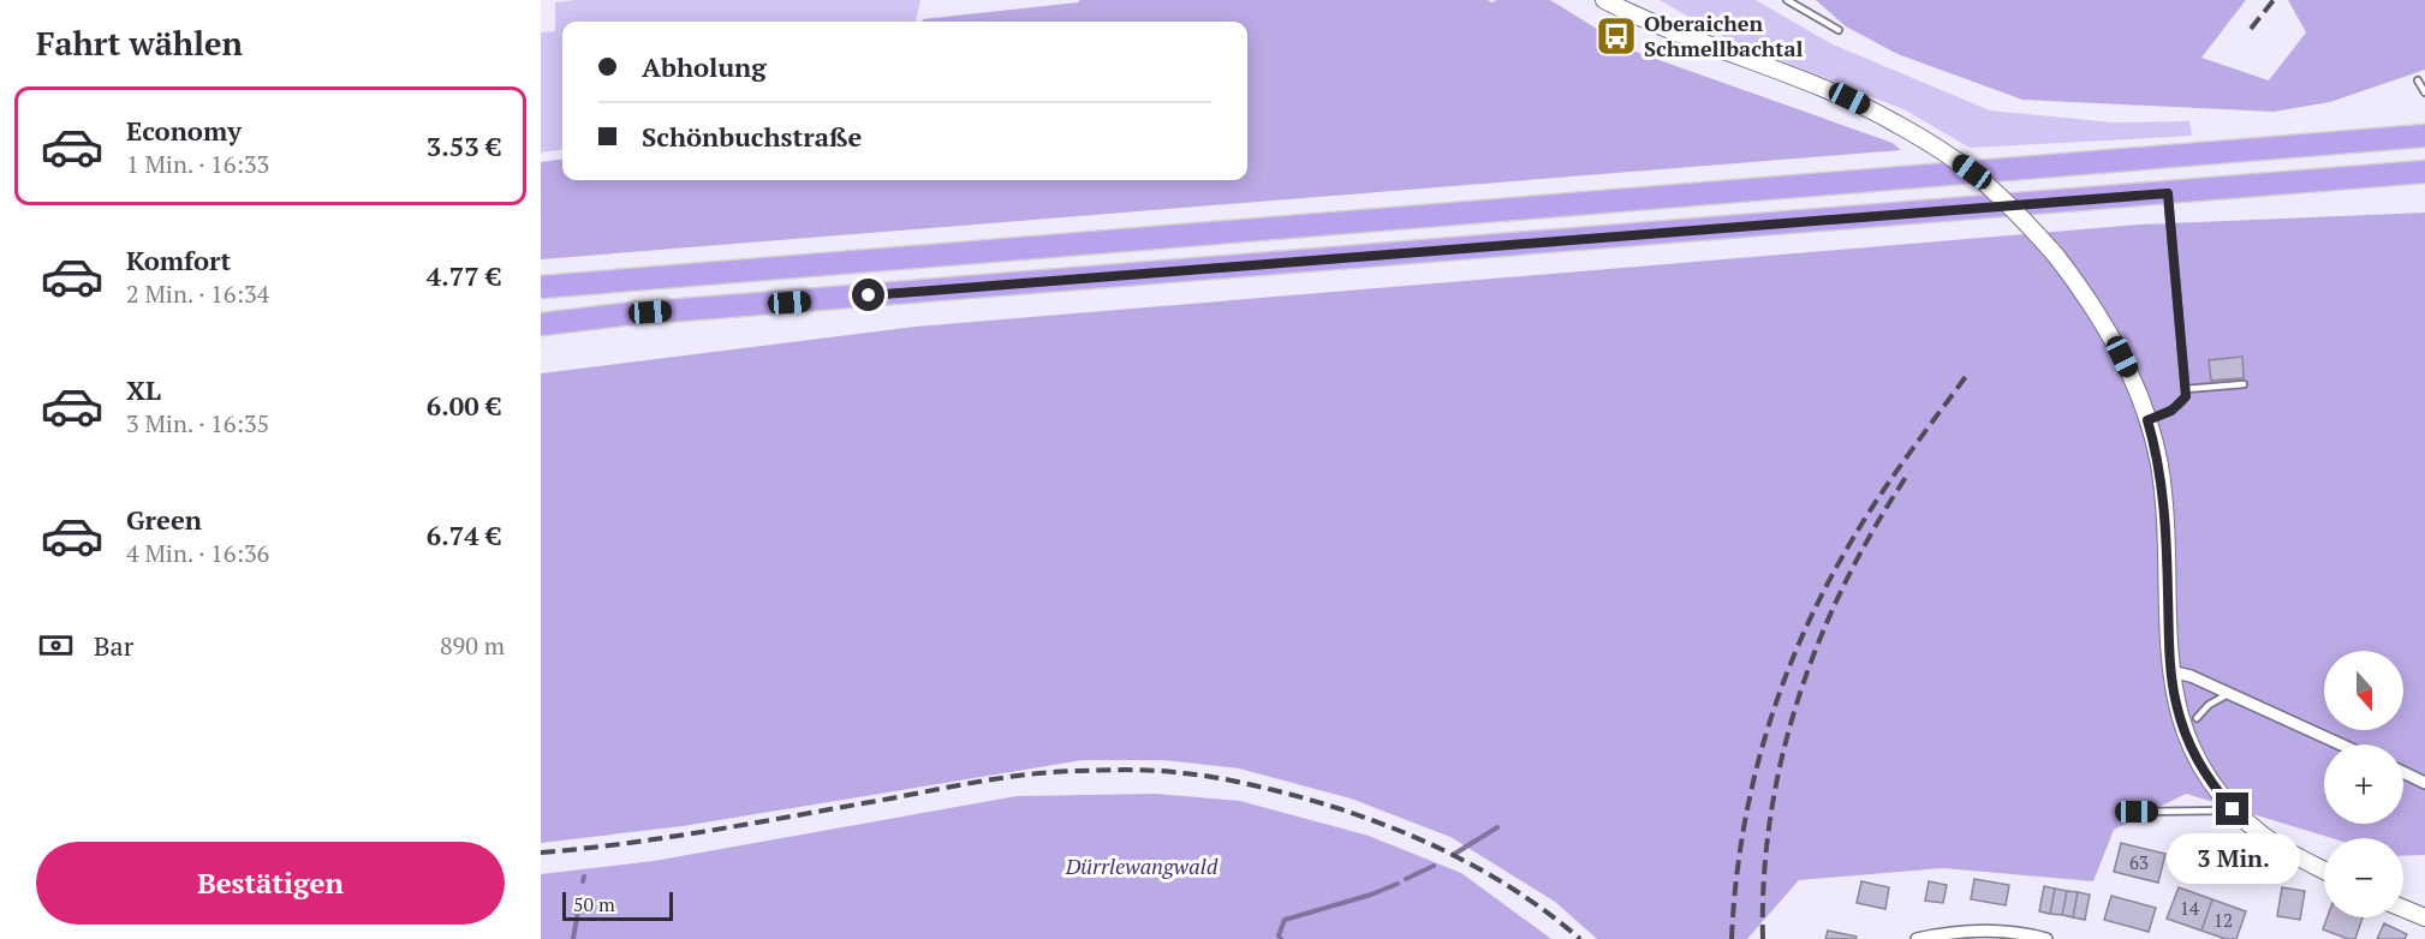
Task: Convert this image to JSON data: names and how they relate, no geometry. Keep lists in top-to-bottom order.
{
  "parks": ["Dürrlewangwald"],
  "places": {
    "bus stop": ["Oberaichen Schmellbachtal"]
  },
  "house_numbers": ["63", "14", "12"],
  "scale_bar": "50 m",
  "north": "bottom",
  "page": {
    "heading": "Fahrt wählen",
    "banner": ["Abholung", "Schönbuchstraße"],
    "list": [
      {
        "name": "Economy",
        "note": "1 Min. · 16:33",
        "value": "3.53 €"
      },
      {
        "name": "Komfort",
        "note": "2 Min. · 16:34",
        "value": "4.77 €"
      },
      {
        "name": "XL",
        "note": "3 Min. · 16:35",
        "value": "6.00 €"
      },
      {
        "name": "Green",
        "note": "4 Min. · 16:36",
        "value": "6.74 €"
      }
    ],
    "pay": ["Bar", "890 m"],
    "map_buttons": ["+", "−"],
    "buttons": "Bestätigen",
    "bubble": "3 Min.",
    "scale": "50 m"
  }
}
